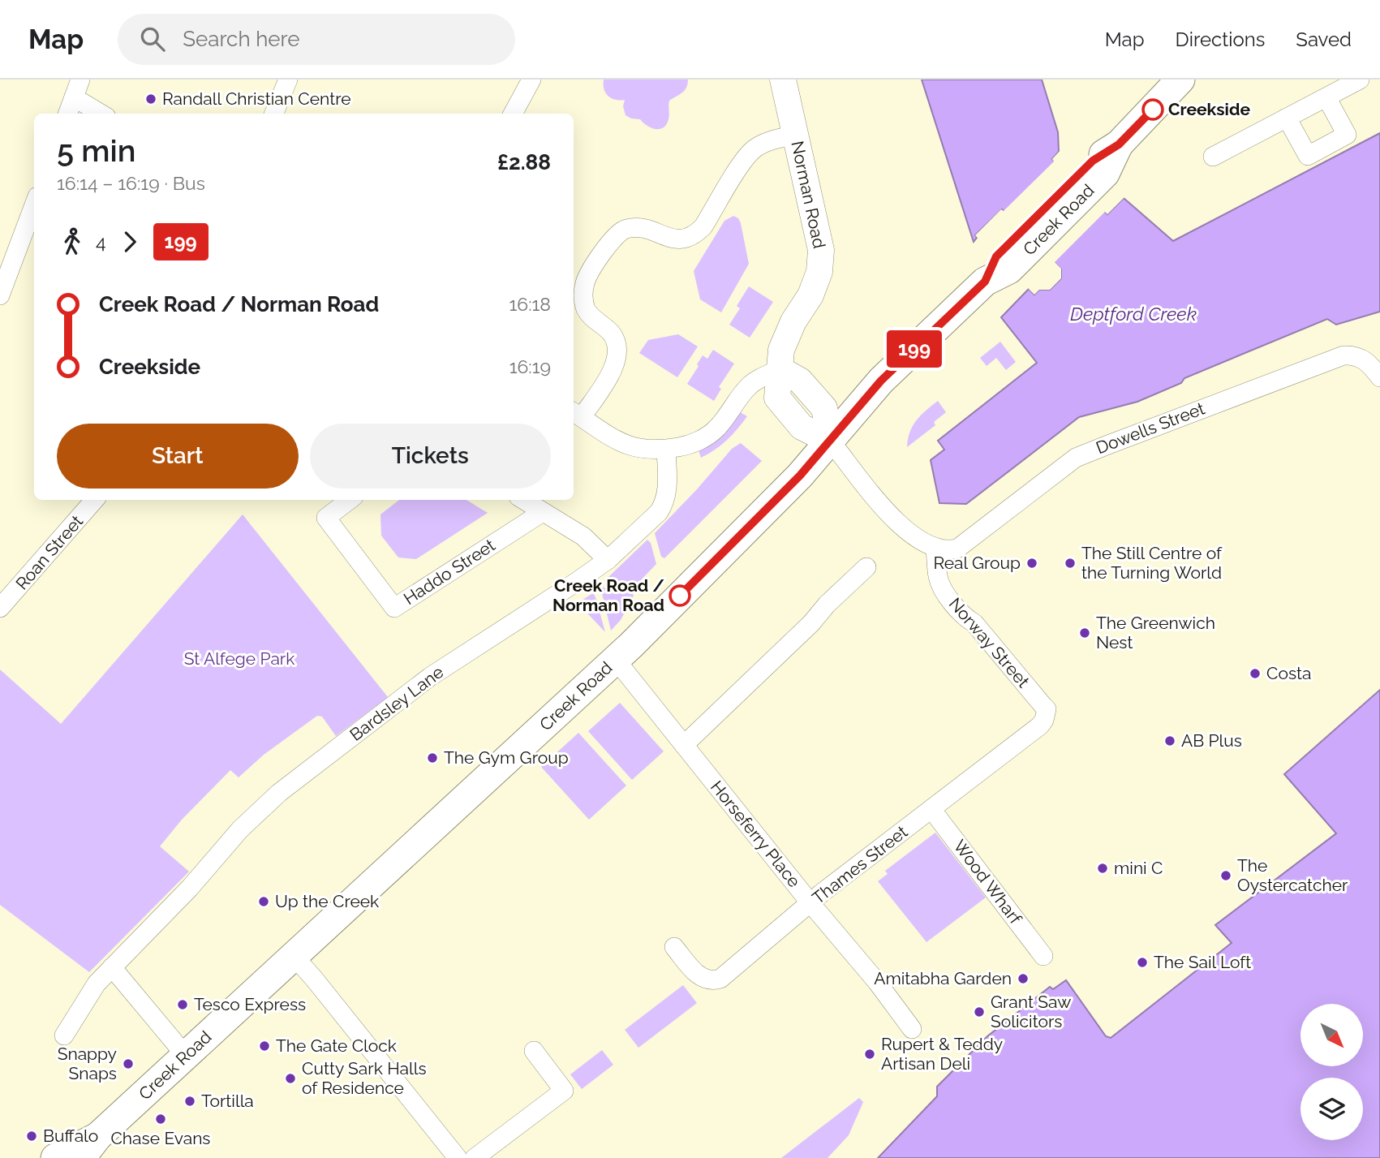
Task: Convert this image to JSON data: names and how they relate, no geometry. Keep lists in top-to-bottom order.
{
  "streets": {
    "main road": ["Norman Road", "Creek Road"],
    "street": [
      "Dowells Street",
      "Roan Street",
      "Haddo Street",
      "Norway Street",
      "Bardsley Lane",
      "Horseferry Place",
      "Thames Street",
      "Wood Wharf"
    ]
  },
  "crossings": [
    ["Norman Road", "Creek Road"],
    ["Creek Road", "Horseferry Place"],
    ["Dowells Street", "Norway Street"],
    ["Norway Street", "Thames Street"],
    ["Horseferry Place", "Thames Street"],
    ["Thames Street", "Wood Wharf"]
  ],
  "water": ["Deptford Creek"],
  "parks": ["St Alfege Park"],
  "places": [
    "Randall Christian Centre",
    "Creekside",
    "Real Group",
    "The Still Centre of the Turning World",
    "Creek Road / Norman Road",
    "The Greenwich Nest",
    "Costa",
    "AB Plus",
    "The Gym Group",
    "mini C",
    "The Oystercatcher",
    "Up the Creek",
    "The Sail Loft",
    "Amitabha Garden",
    "Tesco Express",
    "Grant Saw Solicitors",
    "The Gate Clock",
    "Rupert & Teddy Artisan Deli",
    "Snappy Snaps",
    "Cutty Sark Halls of Residence",
    "Tortilla",
    "Chase Evans",
    "Buffalo"
  ],
  "lines": ["bus line 199"],
  "north": "bottom right",
  "page": {
    "header": "Map",
    "search": "Search here",
    "nav": ["Map", "Directions", "Saved"],
    "on_map": "199",
    "heading": ["5 min", "16:14 – 16:19 · Bus", "£2.88"],
    "legs": ["4", "199"],
    "list": [
      {
        "name": "Creek Road / Norman Road",
        "value": "16:18"
      },
      {
        "name": "Creekside",
        "value": "16:19"
      }
    ],
    "buttons": ["Start", "Tickets"]
  }
}
